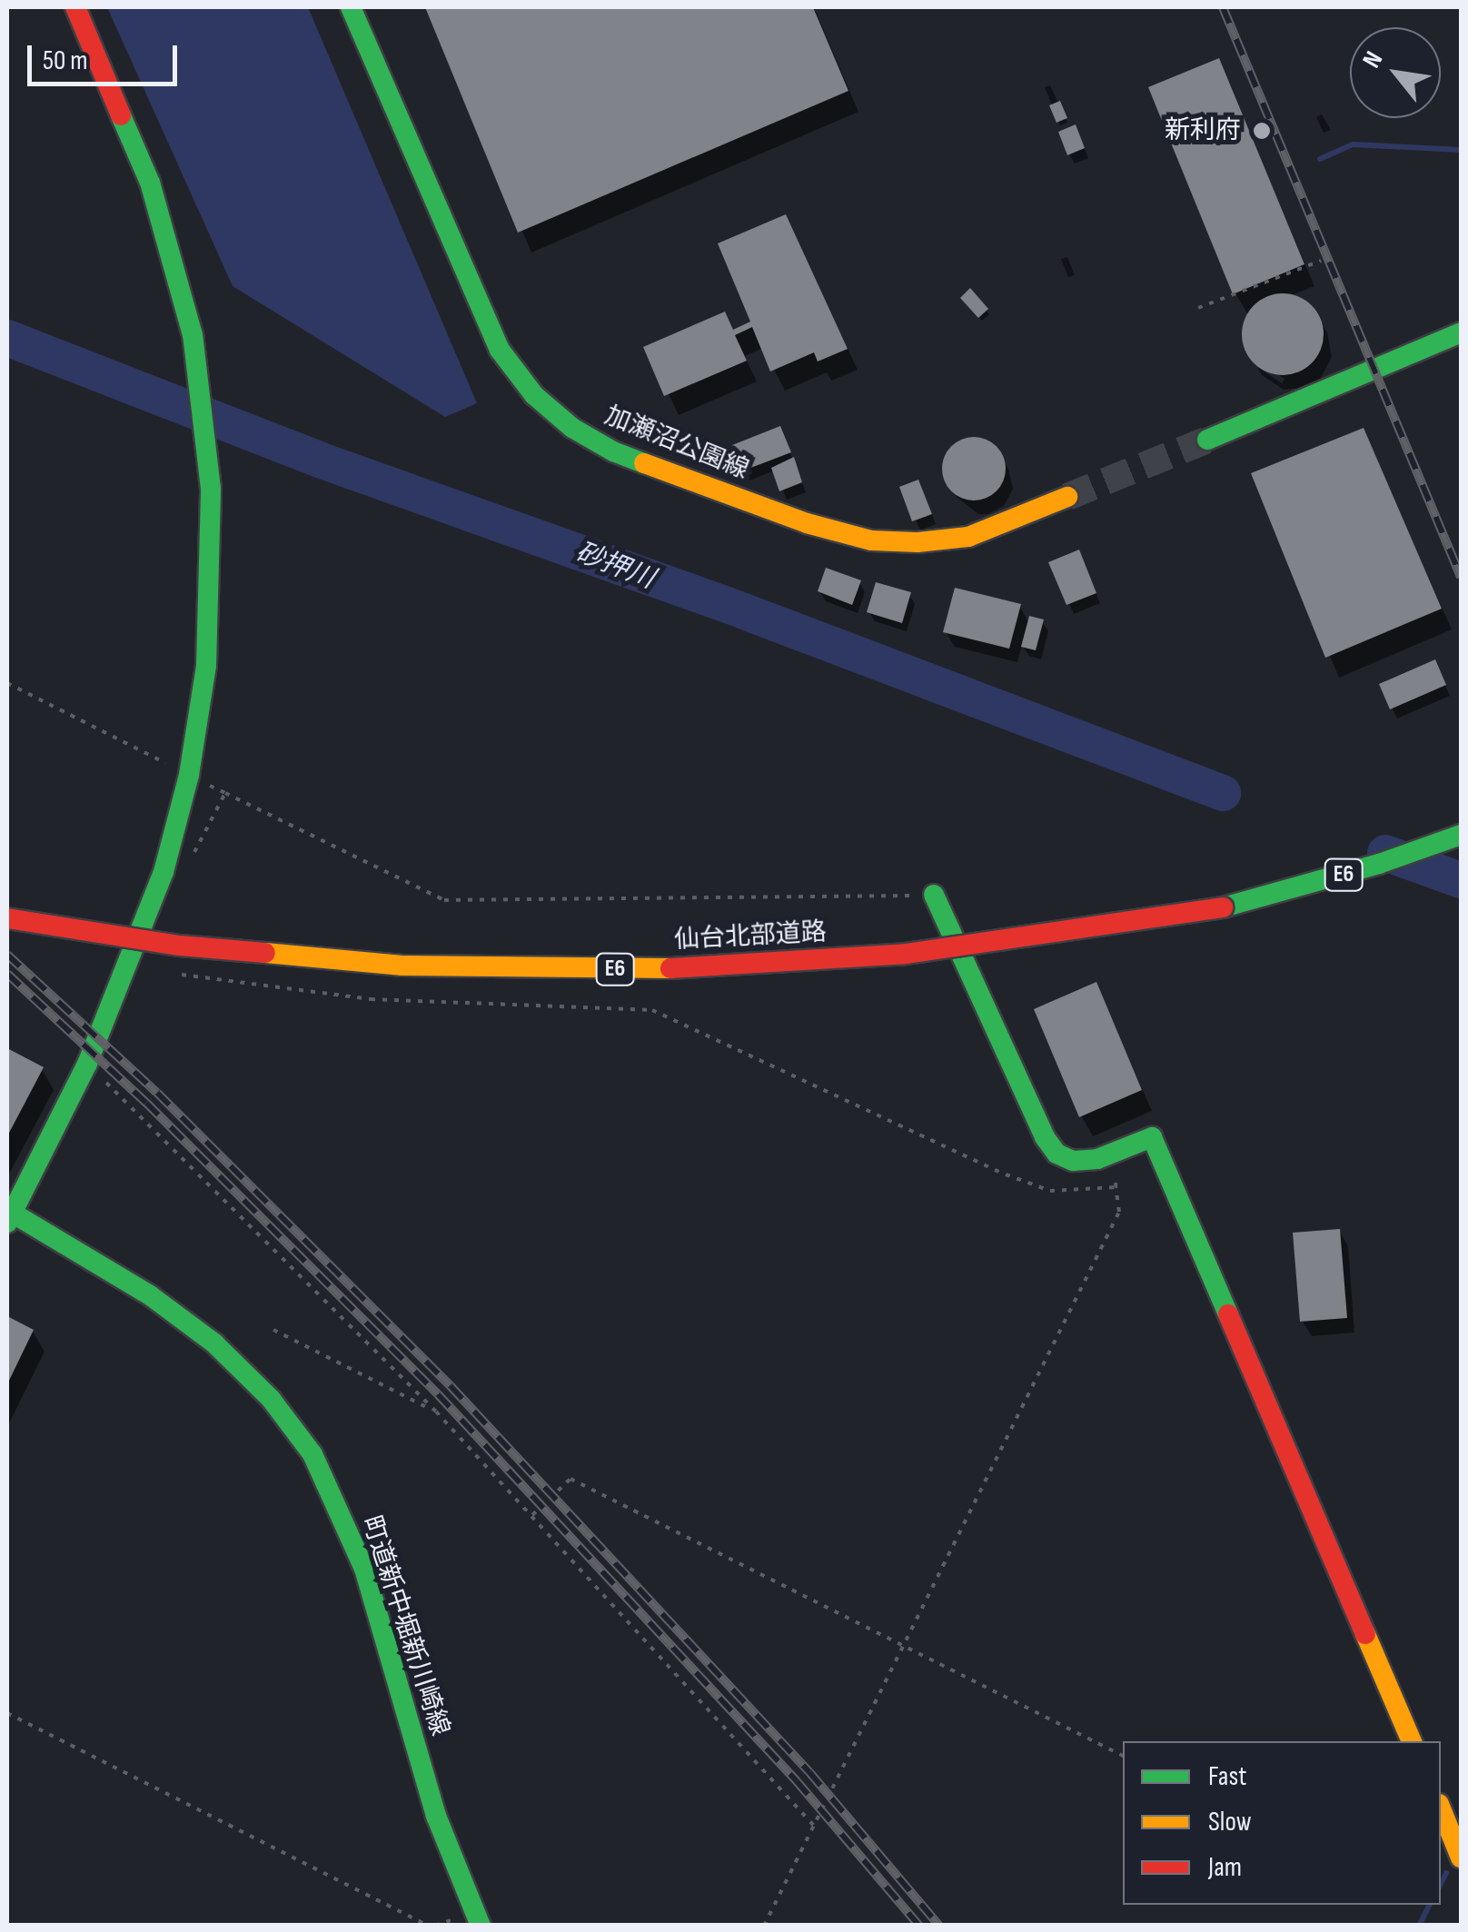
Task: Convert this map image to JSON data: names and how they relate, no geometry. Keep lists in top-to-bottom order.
{
  "streets": {
    "main road": [
      "加瀬沼公園線",
      "E6",
      "仙台北部道路",
      "町道新中堀新川崎線"
    ]
  },
  "water": ["砂押川"],
  "places": ["新利府"],
  "legend": ["Fast", "Slow", "Jam"],
  "scale_bar": "50 m",
  "north": "top left"
}
